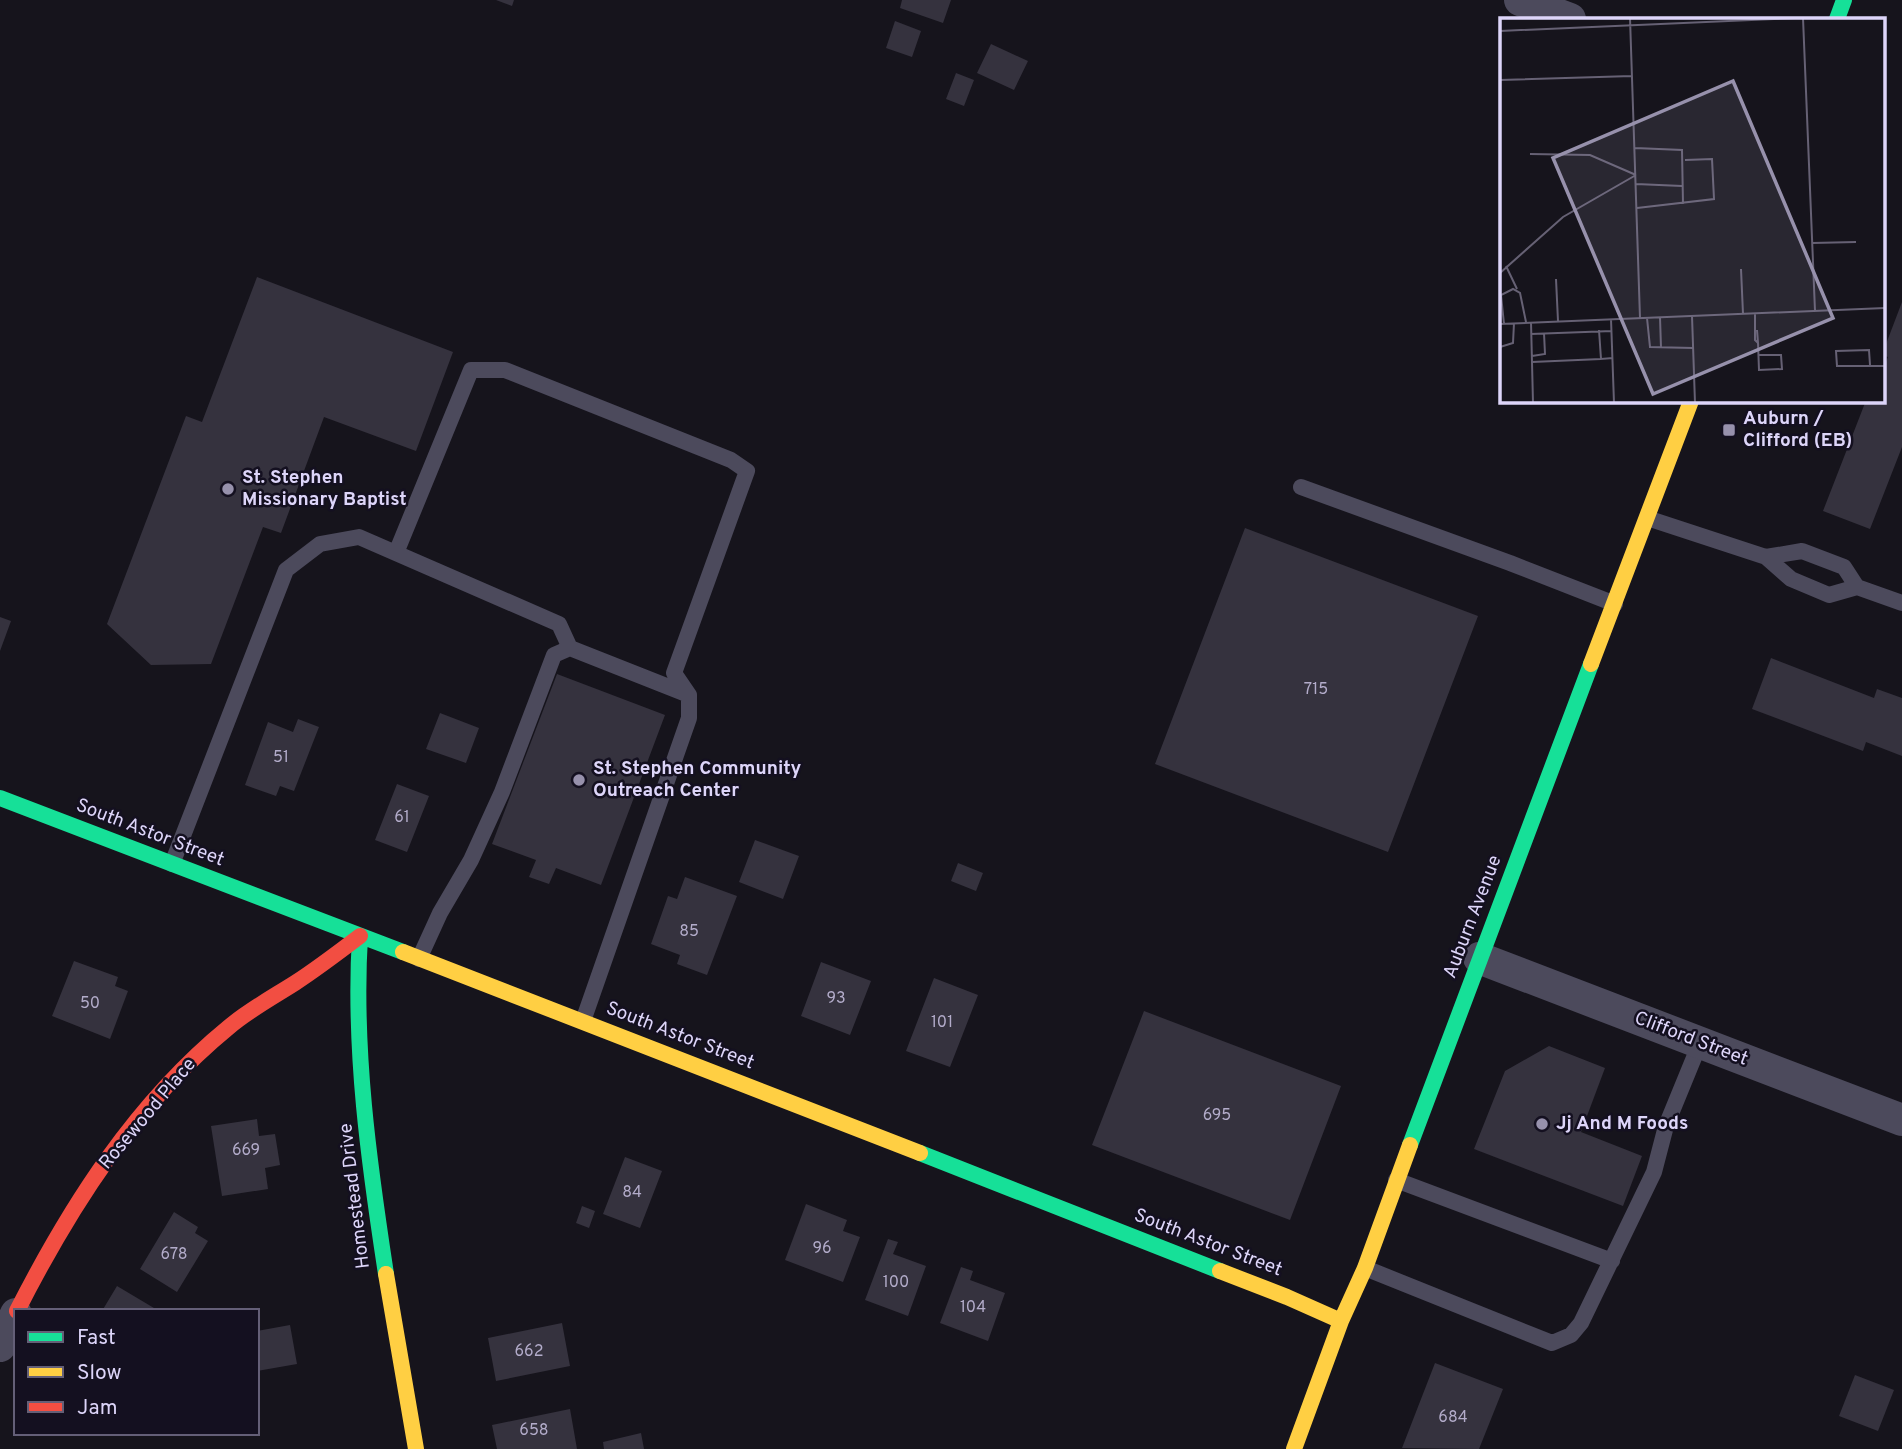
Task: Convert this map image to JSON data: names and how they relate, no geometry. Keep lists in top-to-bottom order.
{
  "streets": {
    "street": [
      "South Astor Street",
      "Auburn Avenue",
      "Clifford Street",
      "Rosewood Place",
      "Homestead Drive"
    ]
  },
  "crossings": [
    ["South Astor Street", "Auburn Avenue"],
    ["South Astor Street", "Rosewood Place"],
    ["South Astor Street", "Homestead Drive"],
    ["Auburn Avenue", "Clifford Street"],
    ["Rosewood Place", "Homestead Drive"]
  ],
  "places": {
    "transit": ["Auburn / Clifford (EB)"],
    "other": ["St. Stephen Missionary Baptist", "St. Stephen Community Outreach Center", "Jj And M Foods"]
  },
  "house_numbers": [
    "715",
    "51",
    "61",
    "85",
    "93",
    "50",
    "101",
    "695",
    "669",
    "84",
    "96",
    "678",
    "100",
    "104",
    "662",
    "684",
    "658"
  ],
  "legend": ["Fast", "Slow", "Jam"]
}
